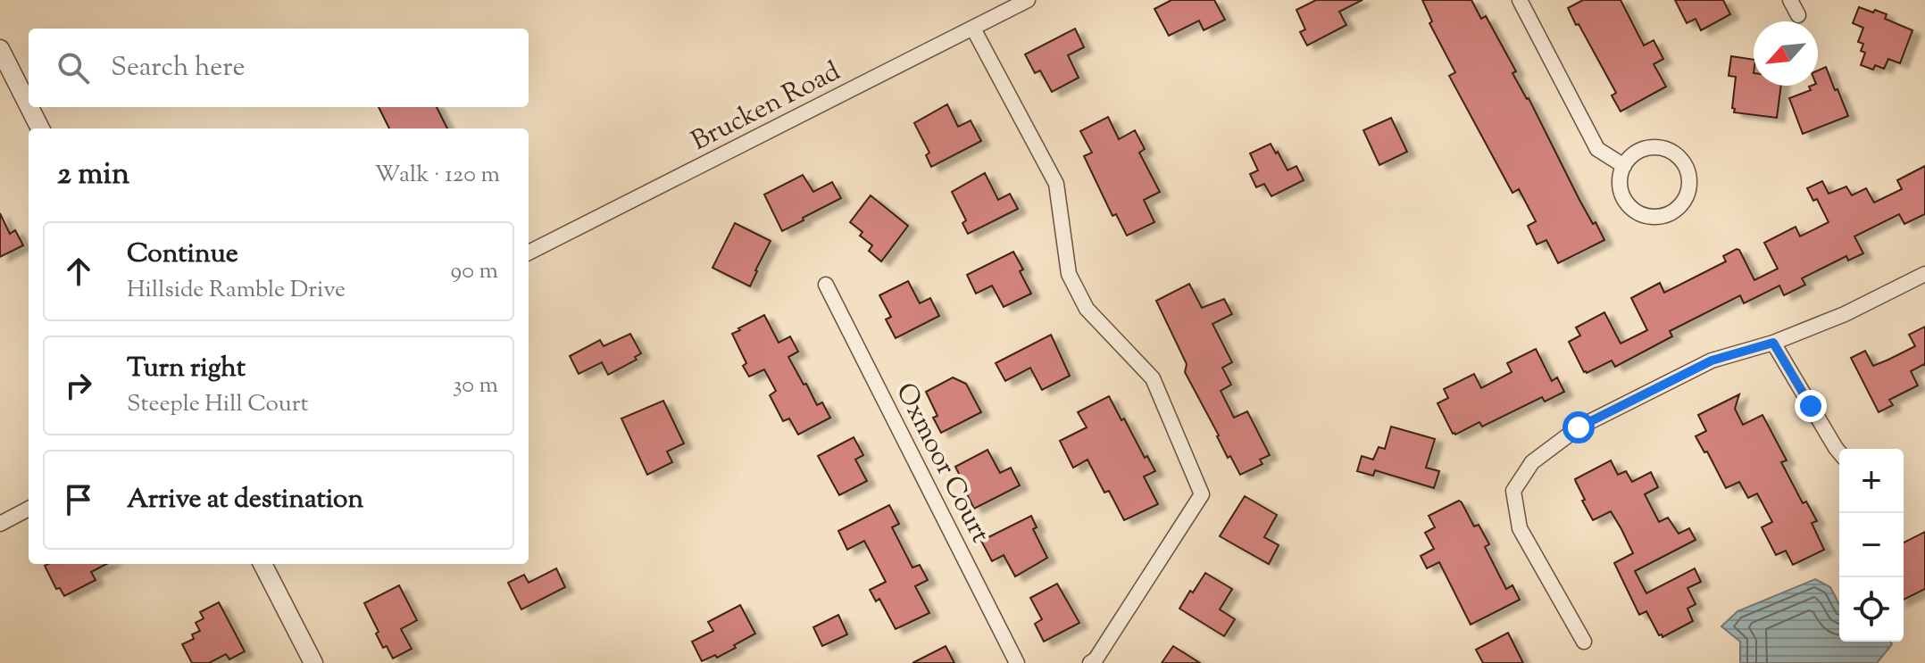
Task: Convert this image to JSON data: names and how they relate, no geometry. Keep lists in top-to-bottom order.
{
  "streets": {
    "street": ["Brucken Road", "Oxmoor Court"]
  },
  "north": "bottom left",
  "page": {
    "search": "Search here",
    "heading": ["2 min", "Walk · 120 m"],
    "list": [
      ["Continue", "Hillside Ramble Drive", "90 m"],
      ["Turn right", "Steeple Hill Court", "30 m"],
      "Arrive at destination"
    ],
    "map_buttons": ["+", "−"]
  }
}
